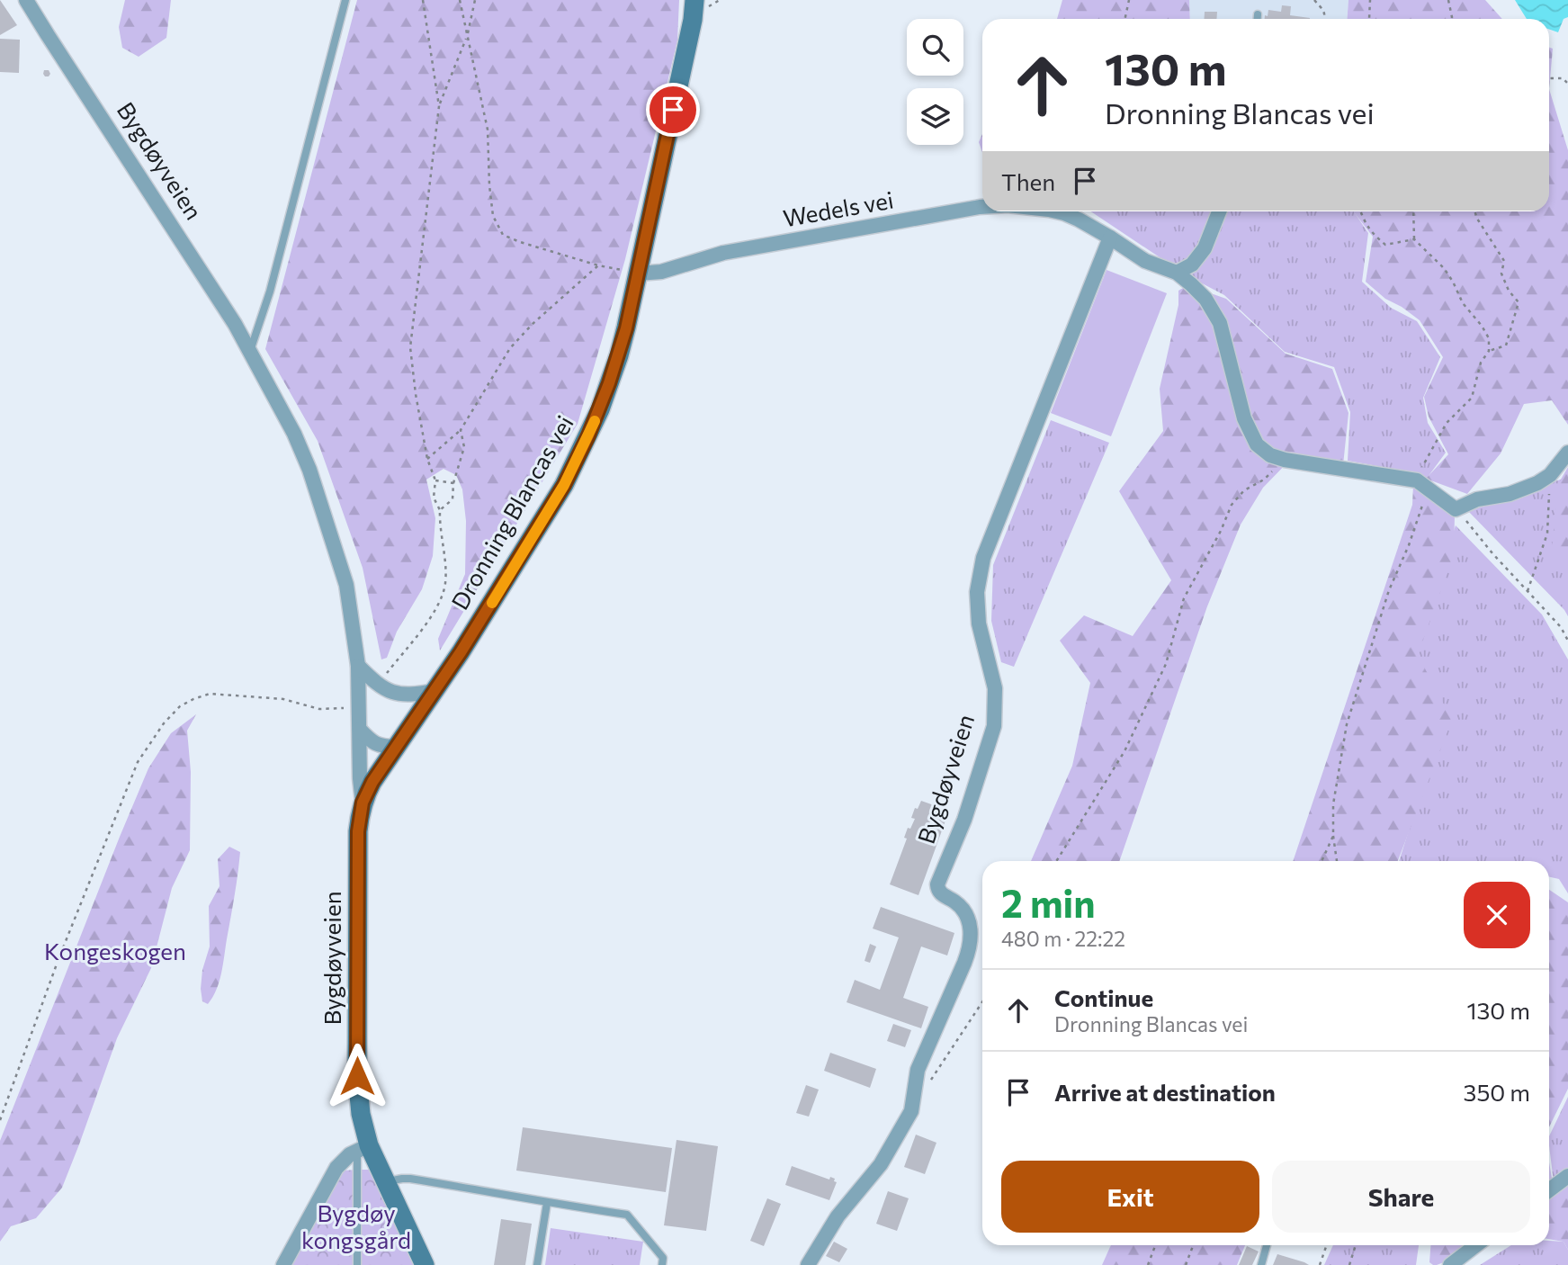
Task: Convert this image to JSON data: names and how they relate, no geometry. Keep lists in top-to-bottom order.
{
  "streets": {
    "street": ["Bygdøyveien", "Wedels vei", "Dronning Blancas vei"]
  },
  "crossings": [
    ["Bygdøyveien", "Wedels vei"],
    ["Bygdøyveien", "Dronning Blancas vei"],
    ["Wedels vei", "Dronning Blancas vei"]
  ],
  "parks": ["Kongeskogen", "Bygdøy kongsgård"],
  "page": {
    "turn": ["130 m", "Dronning Blancas vei"],
    "then": "Then",
    "heading": ["2 min", "480 m · 22:22"],
    "list": [
      {
        "name": "Continue",
        "note": "Dronning Blancas vei",
        "value": "130 m"
      },
      {
        "name": "Arrive at destination",
        "value": "350 m"
      }
    ],
    "buttons": ["Exit", "Share"]
  }
}
